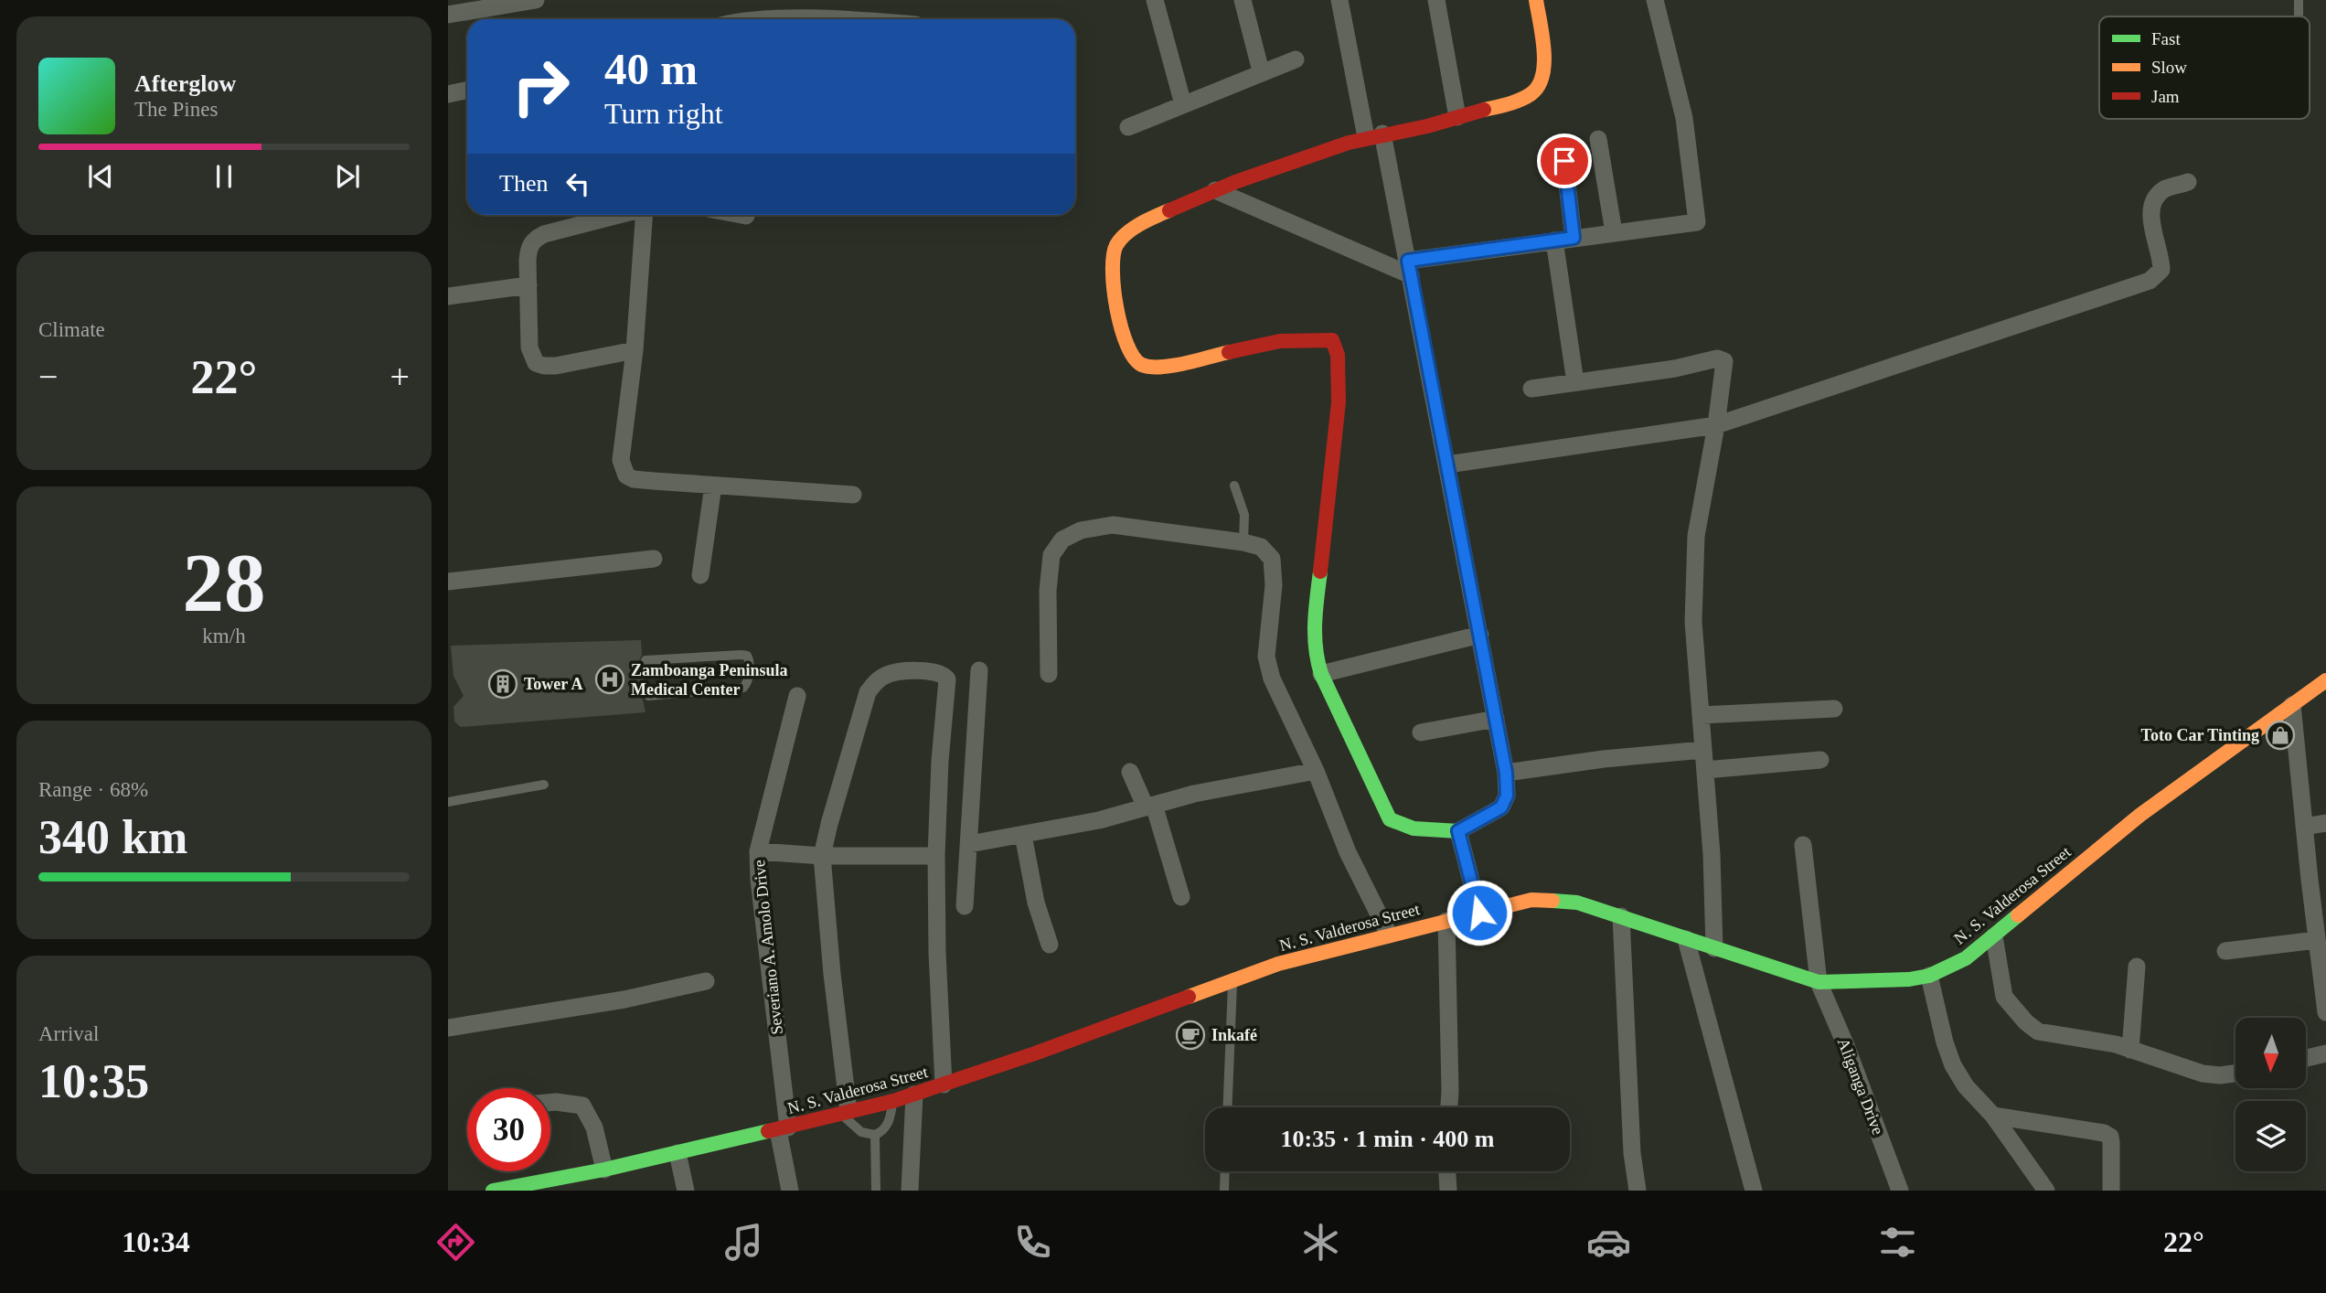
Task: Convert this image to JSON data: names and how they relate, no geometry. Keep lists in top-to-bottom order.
{
  "streets": {
    "main road": ["N. S. Valderosa Street"],
    "street": ["Severiano A. Amolo Drive", "Aliganga Drive"]
  },
  "crossings": [
    ["N. S. Valderosa Street", "Severiano A. Amolo Drive"],
    ["N. S. Valderosa Street", "Aliganga Drive"]
  ],
  "places": {
    "hospital": ["Zamboanga Peninsula Medical Center"],
    "building": ["Tower A"],
    "shop": ["Toto Car Tinting"],
    "cafe": ["Inkafé"]
  },
  "legend": ["Fast", "Slow", "Jam"],
  "north": "bottom",
  "page": {
    "turn": ["40 m", "Turn right"],
    "song": ["Afterglow", "The Pines"],
    "then": "Then",
    "tile": [
      "Climate",
      ["28", "km/h"],
      ["Range · 68%", "340 km"],
      ["Arrival", "10:35"]
    ],
    "heat": ["−", "22°", "+"],
    "limit": "30",
    "trip": "10:35 · 1 min · 400 m",
    "tabs": ["10:34", "22°"]
  }
}
